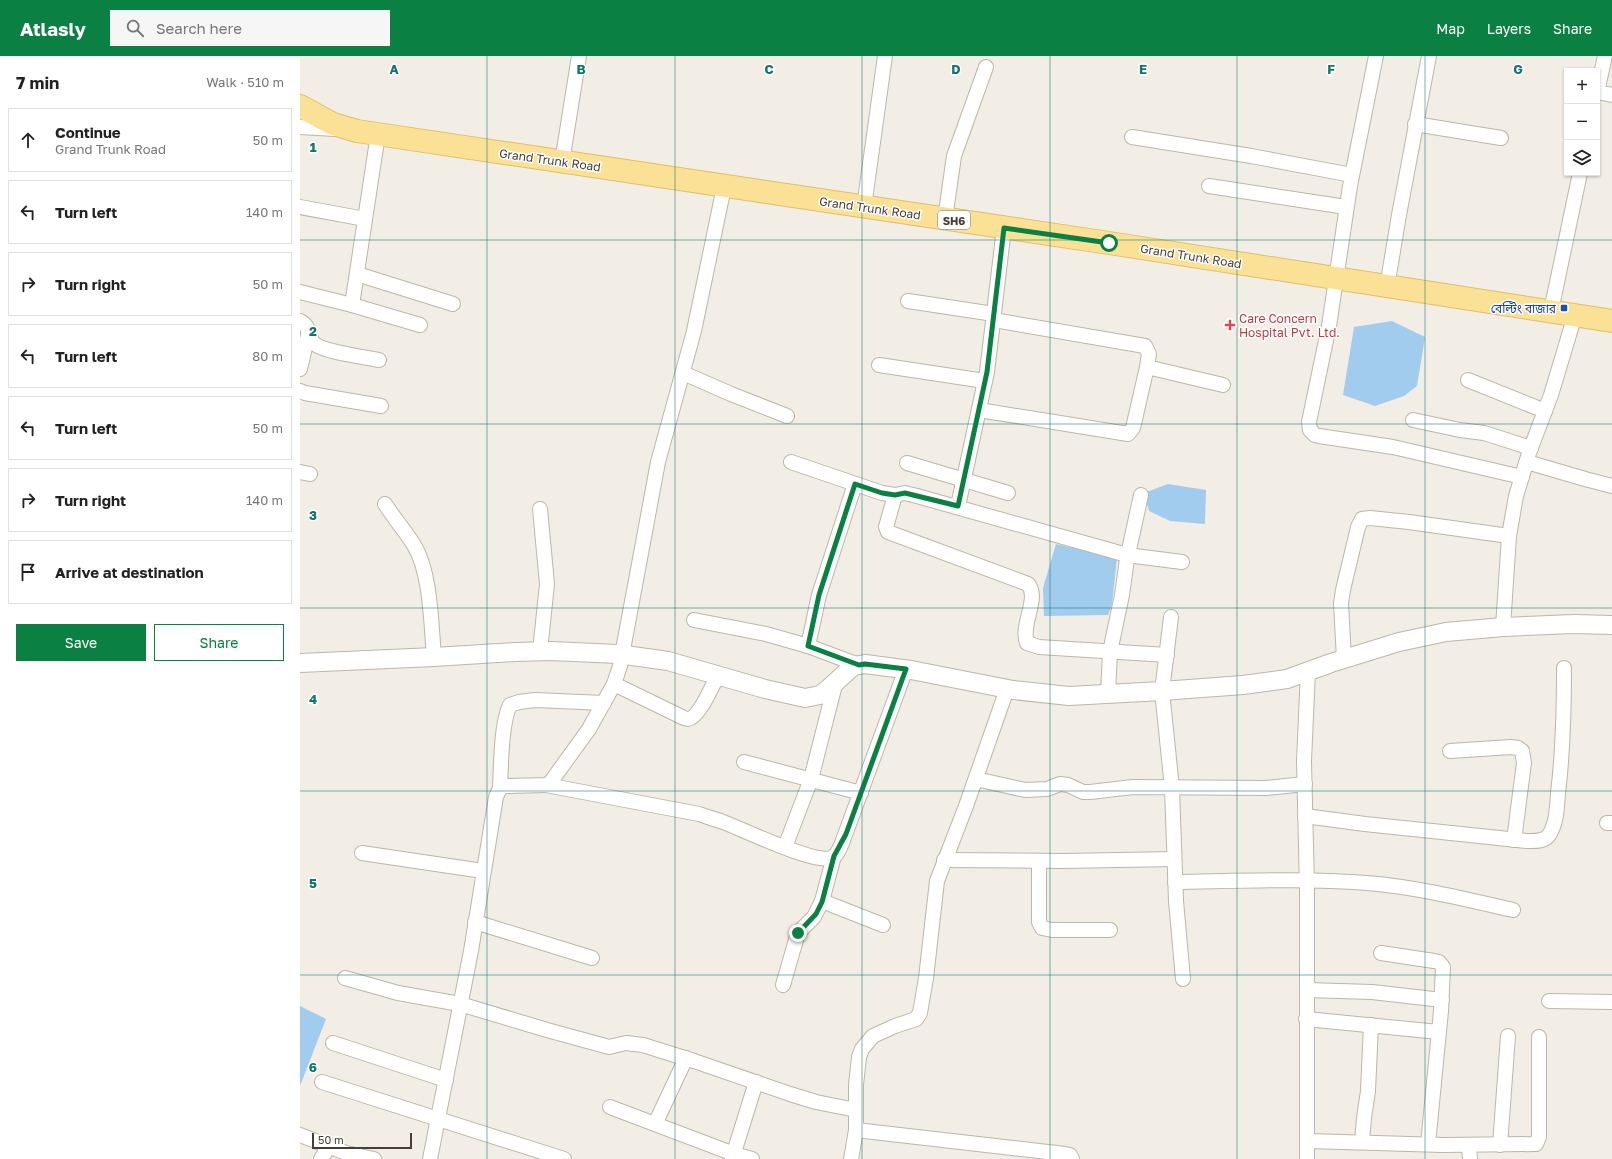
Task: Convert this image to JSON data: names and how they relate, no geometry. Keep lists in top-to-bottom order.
{
  "streets": {
    "main road": ["Grand Trunk Road", "SH6"]
  },
  "places": {
    "transit": ["বেল্টিং বাজার"],
    "health": ["Care Concern Hospital Pvt. Ltd."]
  },
  "scale_bar": "50 m",
  "page": {
    "header": "Atlasly",
    "search": "Search here",
    "nav": ["Map", "Layers", "Share"],
    "heading": ["7 min", "Walk · 510 m"],
    "map_buttons": ["+", "−"],
    "list": [
      ["Continue", "Grand Trunk Road", "50 m"],
      ["Turn left", "140 m"],
      ["Turn right", "50 m"],
      ["Turn left", "80 m"],
      ["Turn left", "50 m"],
      ["Turn right", "140 m"],
      "Arrive at destination"
    ],
    "buttons": ["Save", "Share"],
    "scale": "50 m"
  },
  "grid": {
    "columns": [
      "A",
      "B",
      "C",
      "D",
      "E",
      "F",
      "G"
    ],
    "rows": [
      "1",
      "2",
      "3",
      "4",
      "5",
      "6"
    ]
  }
}
